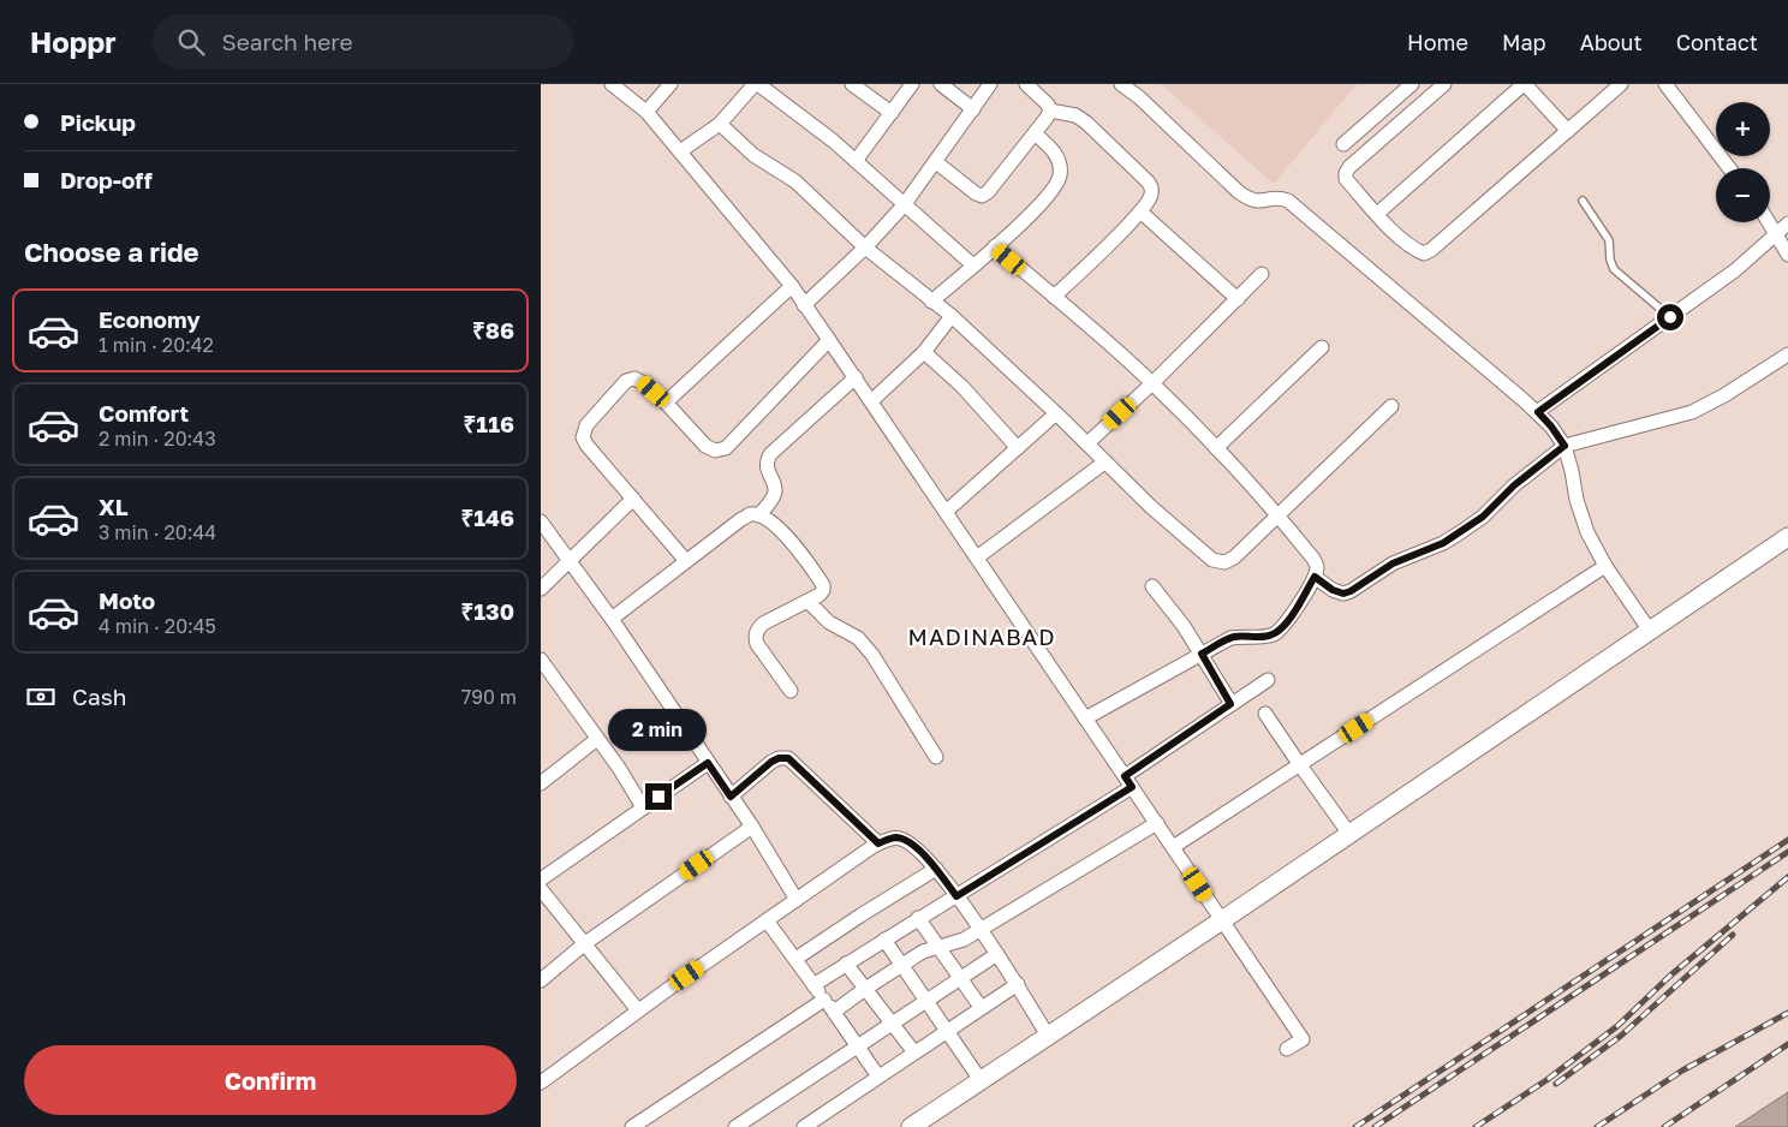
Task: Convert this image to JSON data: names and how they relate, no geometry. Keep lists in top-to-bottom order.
{
  "districts": ["MADINABAD"],
  "page": {
    "header": "Hoppr",
    "search": "Search here",
    "nav": [
      "Home",
      "Map",
      "About",
      "Contact"
    ],
    "banner": ["Pickup", "Drop-off"],
    "map_buttons": ["+", "−"],
    "heading": "Choose a ride",
    "list": [
      {
        "name": "Economy",
        "note": "1 min · 20:42",
        "value": "₹86"
      },
      {
        "name": "Comfort",
        "note": "2 min · 20:43",
        "value": "₹116"
      },
      {
        "name": "XL",
        "note": "3 min · 20:44",
        "value": "₹146"
      },
      {
        "name": "Moto",
        "note": "4 min · 20:45",
        "value": "₹130"
      }
    ],
    "pay": ["Cash", "790 m"],
    "bubble": "2 min",
    "buttons": "Confirm"
  }
}
